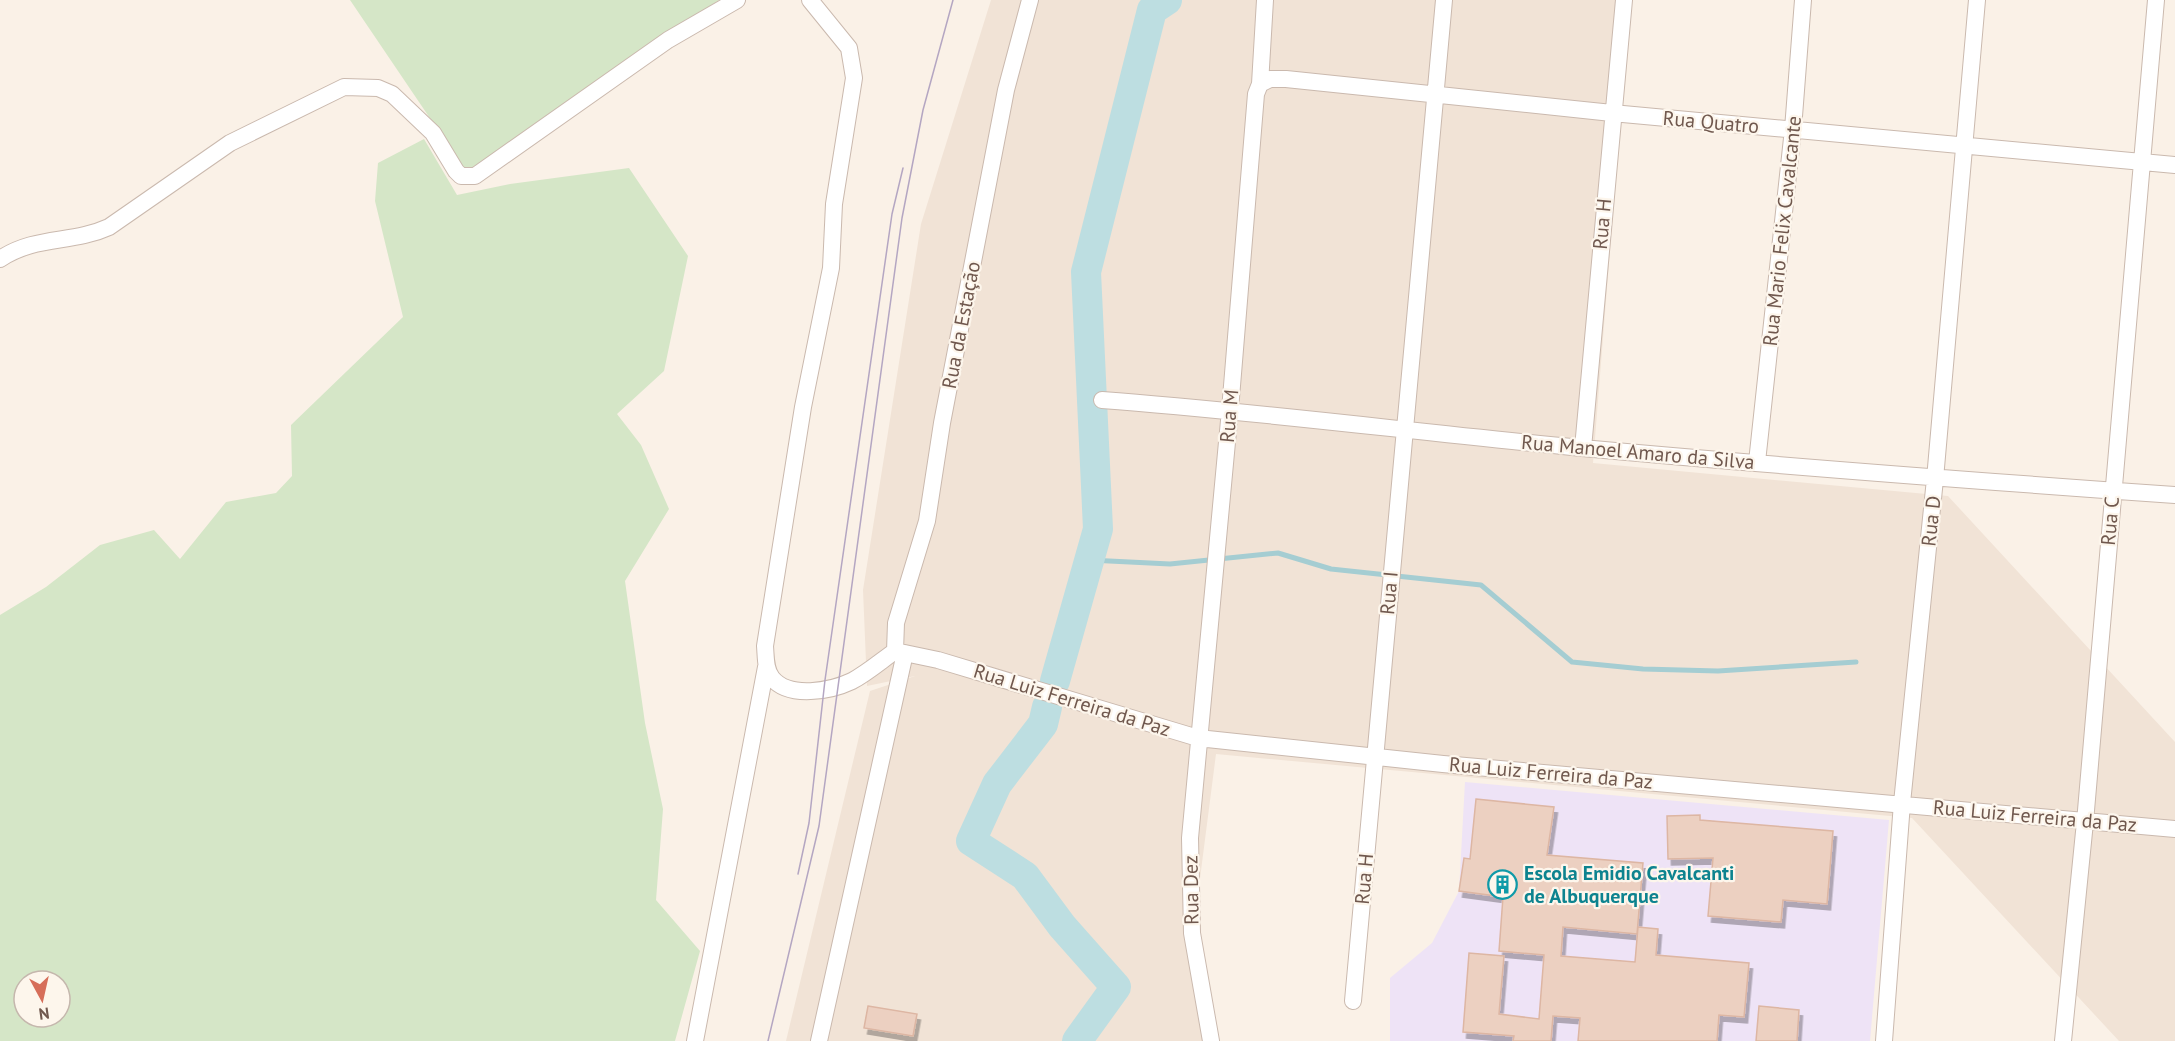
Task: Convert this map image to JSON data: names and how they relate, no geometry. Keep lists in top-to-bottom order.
{
  "streets": {
    "street": [
      "Rua Quatro",
      "Rua H",
      "Rua Mario Felix Cavalcante",
      "Rua da Estação",
      "Rua M",
      "Rua Manoel Amaro da Silva",
      "Rua D",
      "Rua C",
      "Rua I",
      "Rua Luiz Ferreira da Paz",
      "Rua Dez"
    ]
  },
  "crossings": [
    ["Rua Quatro", "Rua H"],
    ["Rua Quatro", "Rua Mario Felix Cavalcante"],
    ["Rua Quatro", "Rua M"],
    ["Rua Quatro", "Rua D"],
    ["Rua Quatro", "Rua C"],
    ["Rua Quatro", "Rua I"],
    ["Rua H", "Rua Manoel Amaro da Silva"],
    ["Rua H", "Rua I"],
    ["Rua H", "Rua Luiz Ferreira da Paz"],
    ["Rua Mario Felix Cavalcante", "Rua Manoel Amaro da Silva"],
    ["Rua da Estação", "Rua Luiz Ferreira da Paz"],
    ["Rua M", "Rua Manoel Amaro da Silva"],
    ["Rua M", "Rua Luiz Ferreira da Paz"],
    ["Rua M", "Rua Dez"],
    ["Rua Manoel Amaro da Silva", "Rua D"],
    ["Rua Manoel Amaro da Silva", "Rua C"],
    ["Rua Manoel Amaro da Silva", "Rua I"],
    ["Rua D", "Rua Luiz Ferreira da Paz"],
    ["Rua C", "Rua Luiz Ferreira da Paz"],
    ["Rua I", "Rua Luiz Ferreira da Paz"],
    ["Rua Luiz Ferreira da Paz", "Rua Dez"]
  ],
  "places": {
    "building": ["Escola Emidio Cavalcanti de Albuquerque"]
  },
  "north": "bottom"
}
